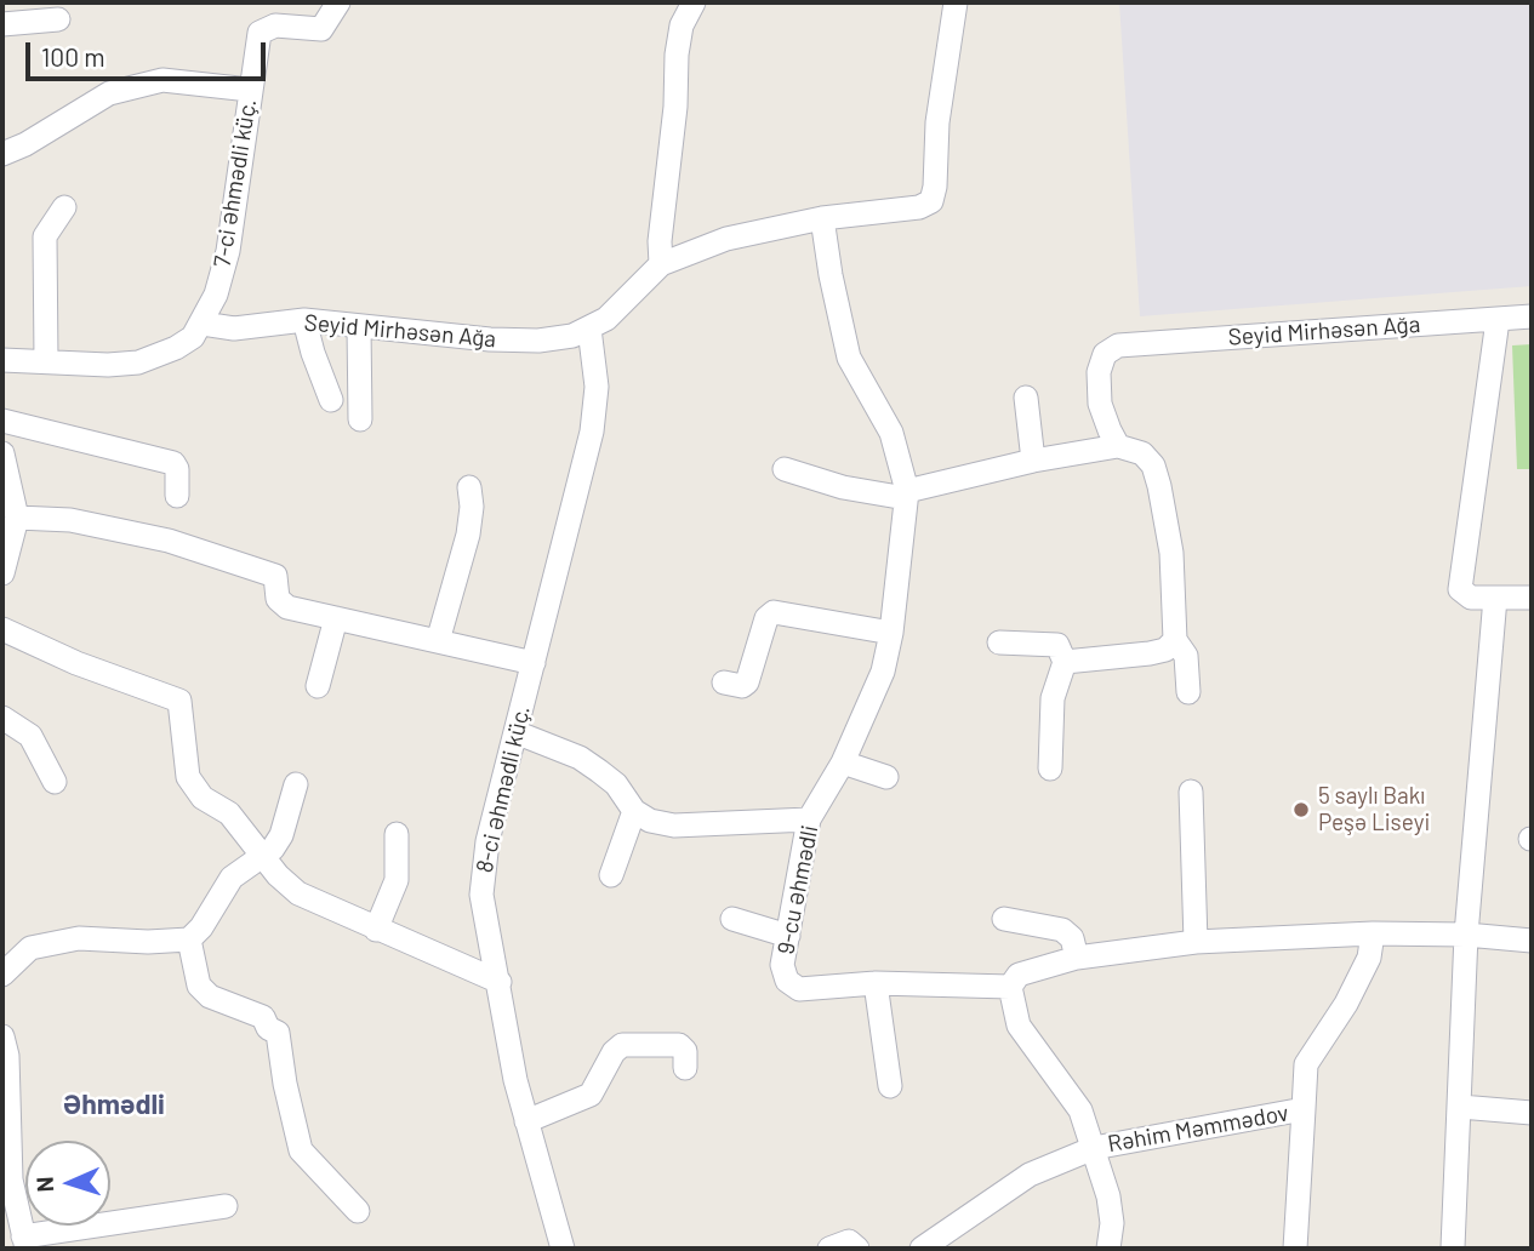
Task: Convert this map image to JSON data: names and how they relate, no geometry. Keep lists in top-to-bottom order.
{
  "streets": {
    "street": [
      "7-ci Əhmədli küç.",
      "Seyid Mirhəsən Ağa",
      "8-ci Əhmədli küç.",
      "9-cu Əhmədli",
      "Rəhim Məmmədov"
    ]
  },
  "crossings": [
    ["7-ci Əhmədli küç.", "Seyid Mirhəsən Ağa"],
    ["Seyid Mirhəsən Ağa", "8-ci Əhmədli küç."],
    ["Seyid Mirhəsən Ağa", "9-cu Əhmədli"]
  ],
  "districts": ["Əhmədli"],
  "places": ["5 saylı Bakı Peşə Liseyi"],
  "scale_bar": "100 m",
  "north": "left"
}
